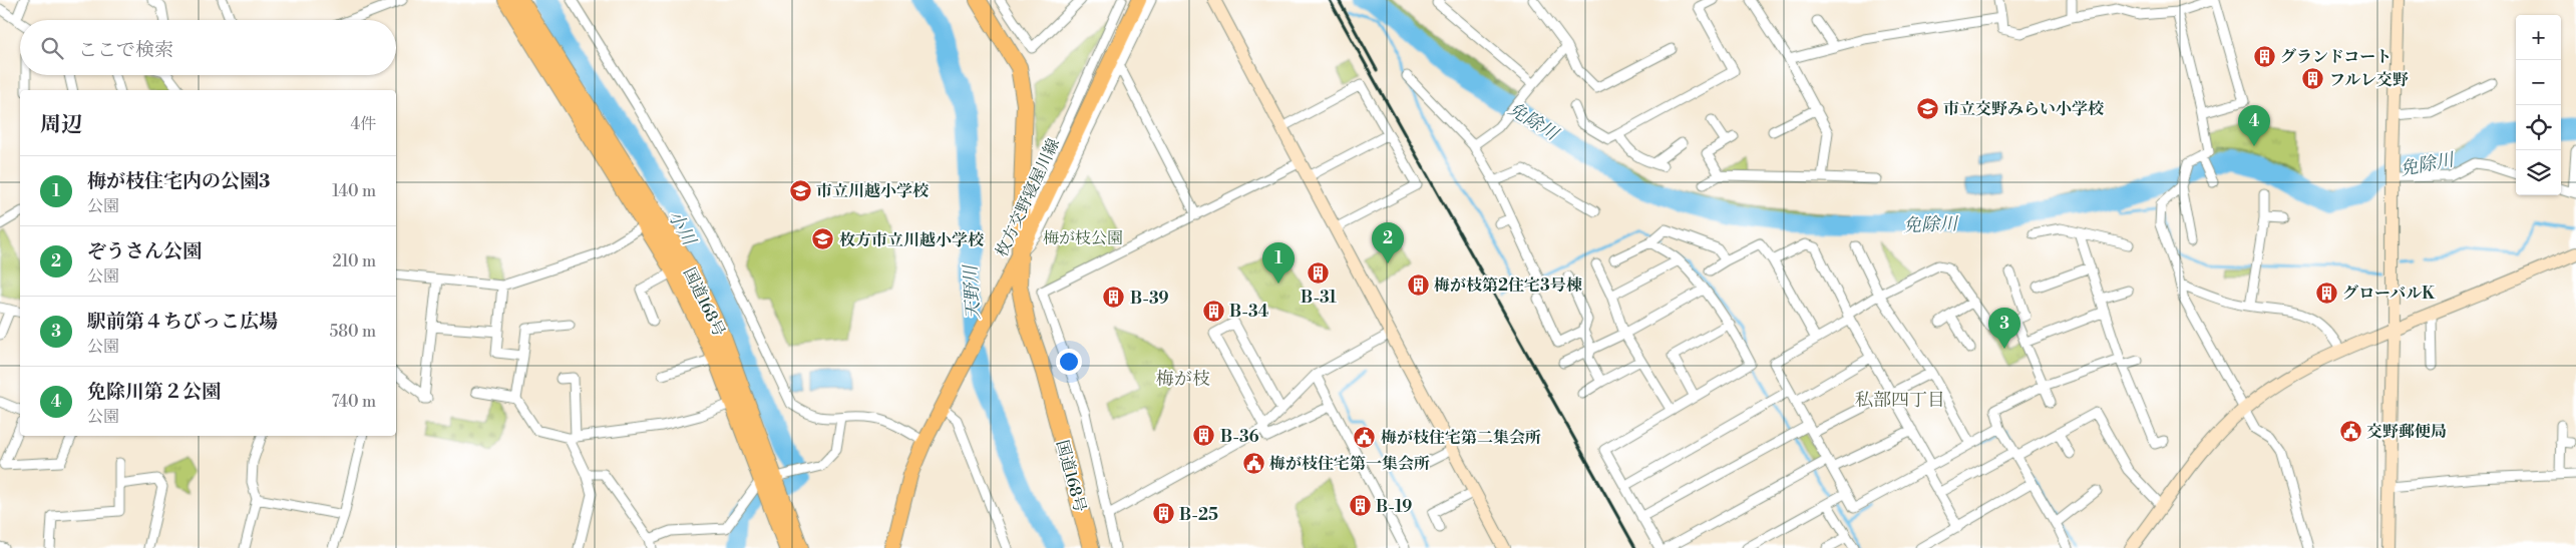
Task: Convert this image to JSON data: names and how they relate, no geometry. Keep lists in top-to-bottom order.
{
  "streets": {
    "highway": ["国道168号"],
    "main road": ["枚方交野寝屋川線"]
  },
  "crossings": [
    ["枚方交野寝屋川線", "国道168号"]
  ],
  "districts": ["梅が枝", "私部四丁目"],
  "water": ["免除川", "小川", "天野川"],
  "parks": ["梅が枝公園"],
  "places": {
    "building": [
      "グランドコート",
      "フルレ交野",
      "B-31",
      "梅が枝第2住宅3号棟",
      "グローバルK",
      "B-39",
      "B-34",
      "B-36",
      "B-19",
      "B-25"
    ],
    "school or university": ["市立交野みらい小学校", "市立川越小学校", "枚方市立川越小学校"],
    "public building": ["交野郵便局", "梅が枝住宅第二集会所", "梅が枝住宅第一集会所"]
  },
  "page": {
    "map_buttons": ["+", "−"],
    "search": "ここで検索",
    "heading": ["周辺", "4件"],
    "pins": [
      "4",
      "2",
      "1",
      "3"
    ],
    "list": [
      {
        "mark": "1",
        "name": "梅が枝住宅内の公園3",
        "note": "公園",
        "value": "140 m"
      },
      {
        "mark": "2",
        "name": "ぞうさん公園",
        "note": "公園",
        "value": "210 m"
      },
      {
        "mark": "3",
        "name": "駅前第４ちびっこ広場",
        "note": "公園",
        "value": "580 m"
      },
      {
        "mark": "4",
        "name": "免除川第２公園",
        "note": "公園",
        "value": "740 m"
      }
    ]
  }
}
